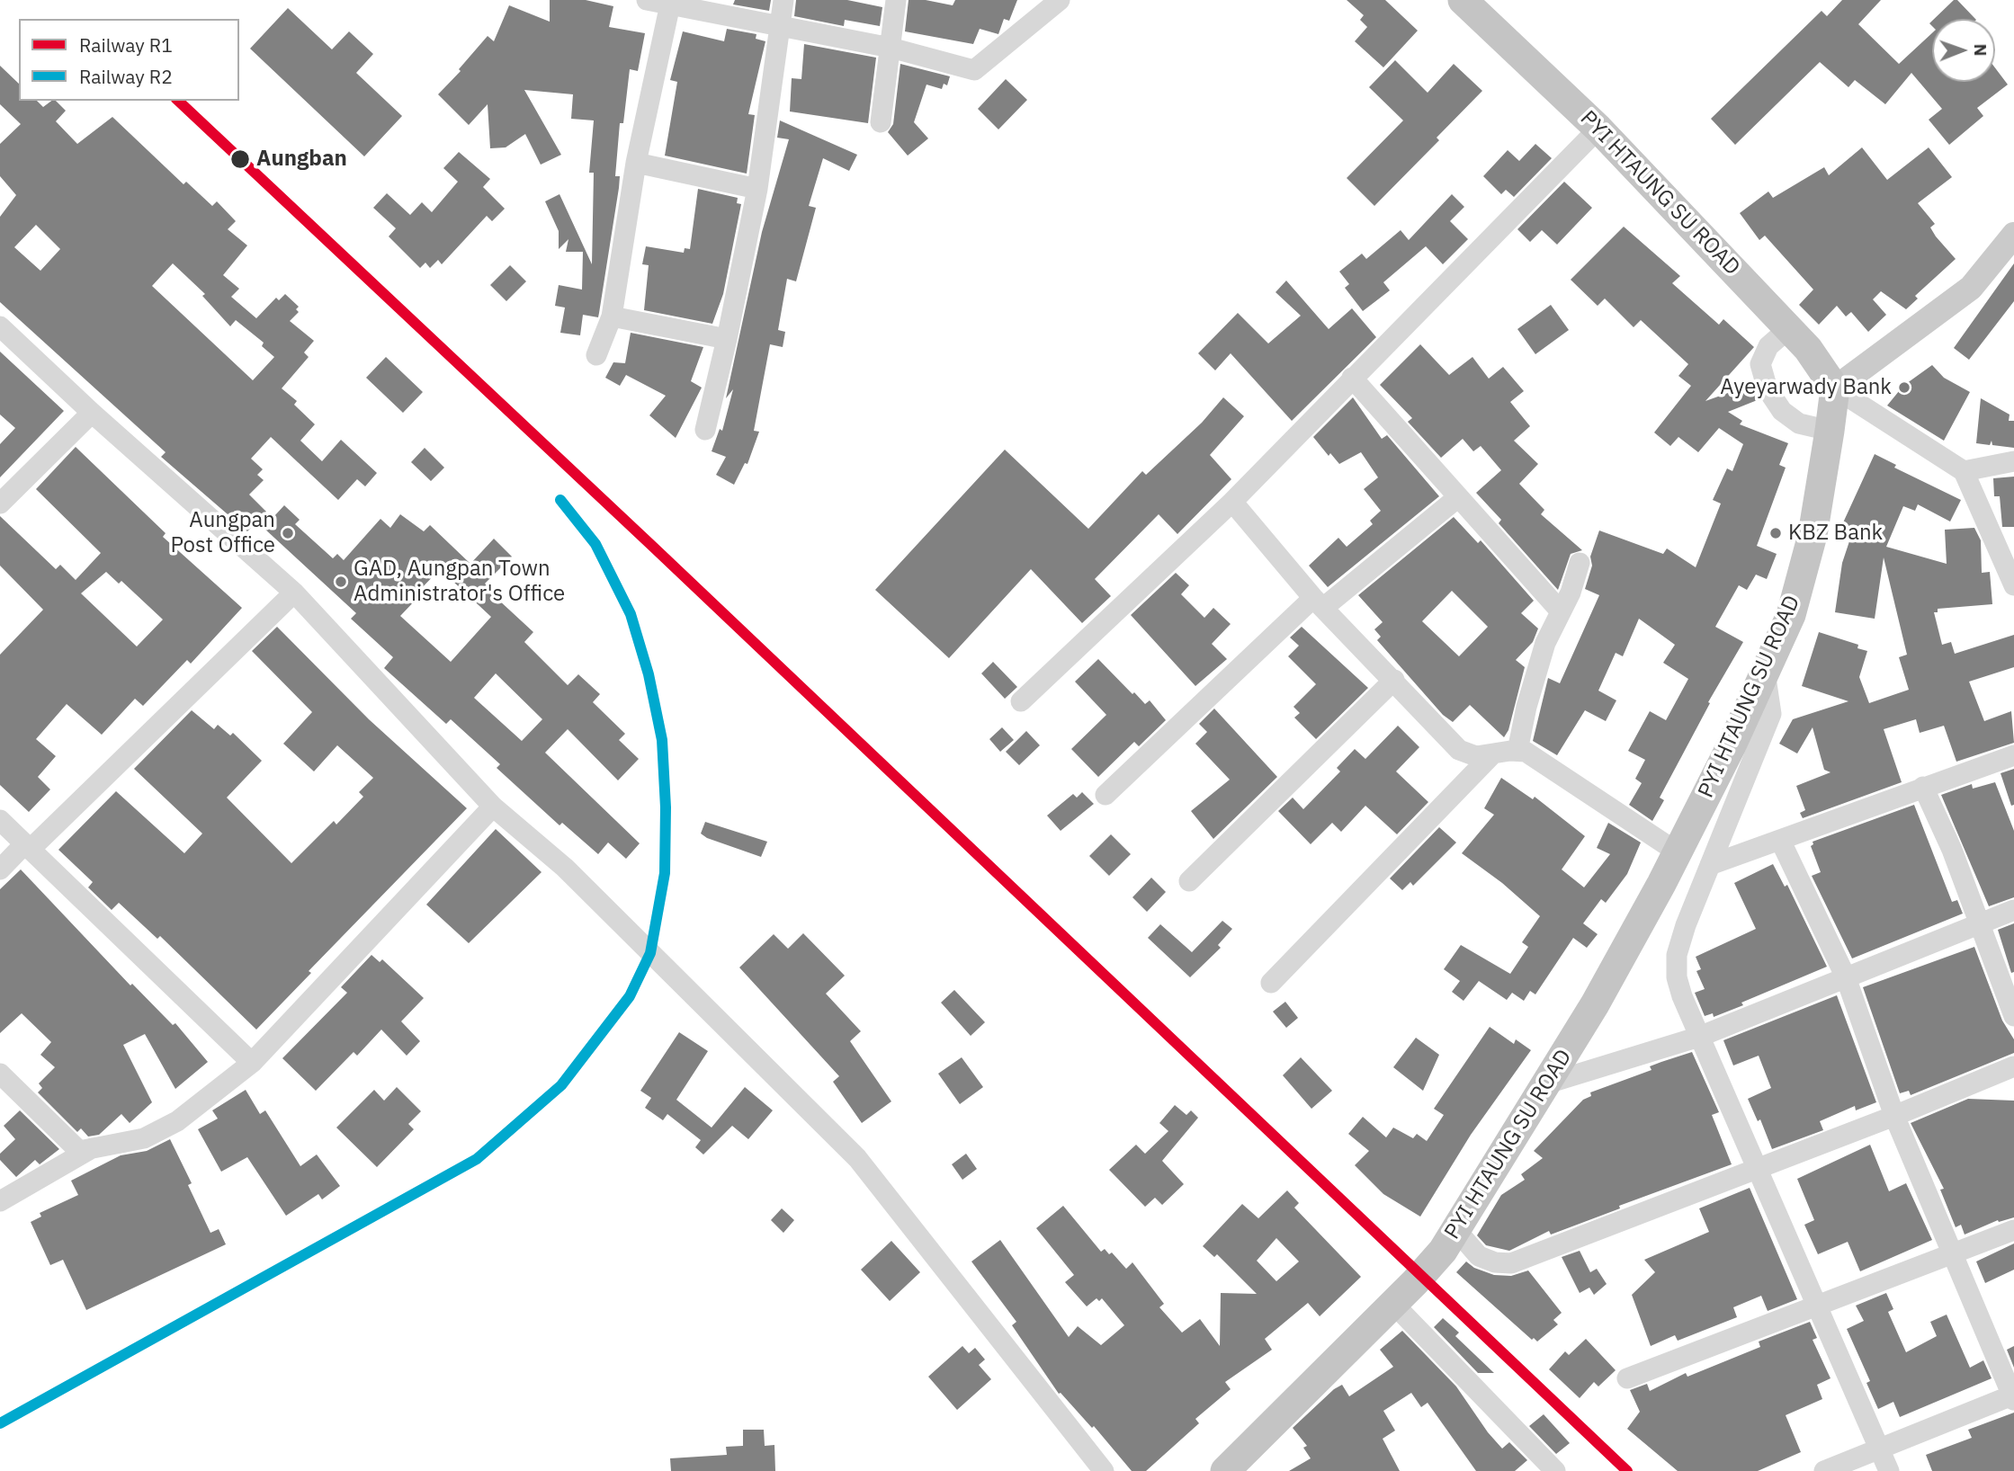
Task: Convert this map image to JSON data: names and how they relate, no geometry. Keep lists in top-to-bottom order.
{
  "streets": {
    "highway": ["PYI HTAUNG SU ROAD"]
  },
  "places": [
    "Aungban",
    "Ayeyarwady Bank",
    "Aungpan Post Office",
    "KBZ Bank",
    "GAD, Aungpan Town Administrator's Office"
  ],
  "lines": ["rail line R1", "rail line R2"],
  "legend": ["Railway R1", "Railway R2"],
  "north": "right"
}
